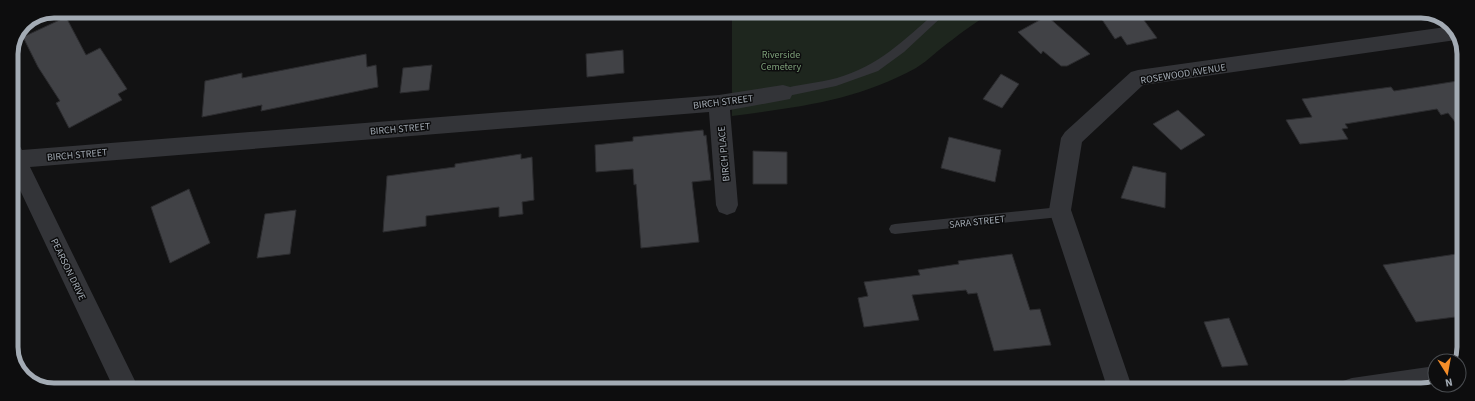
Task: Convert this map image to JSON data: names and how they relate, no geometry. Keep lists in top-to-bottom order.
{
  "streets": {
    "street": [
      "ROSEWOOD AVENUE",
      "BIRCH STREET",
      "BIRCH PLACE",
      "PEARSON DRIVE"
    ],
    "lane": ["SARA STREET"]
  },
  "crossings": [
    ["ROSEWOOD AVENUE", "SARA STREET"],
    ["BIRCH STREET", "BIRCH PLACE"]
  ],
  "parks": ["Riverside Cemetery"],
  "north": "bottom"
}
